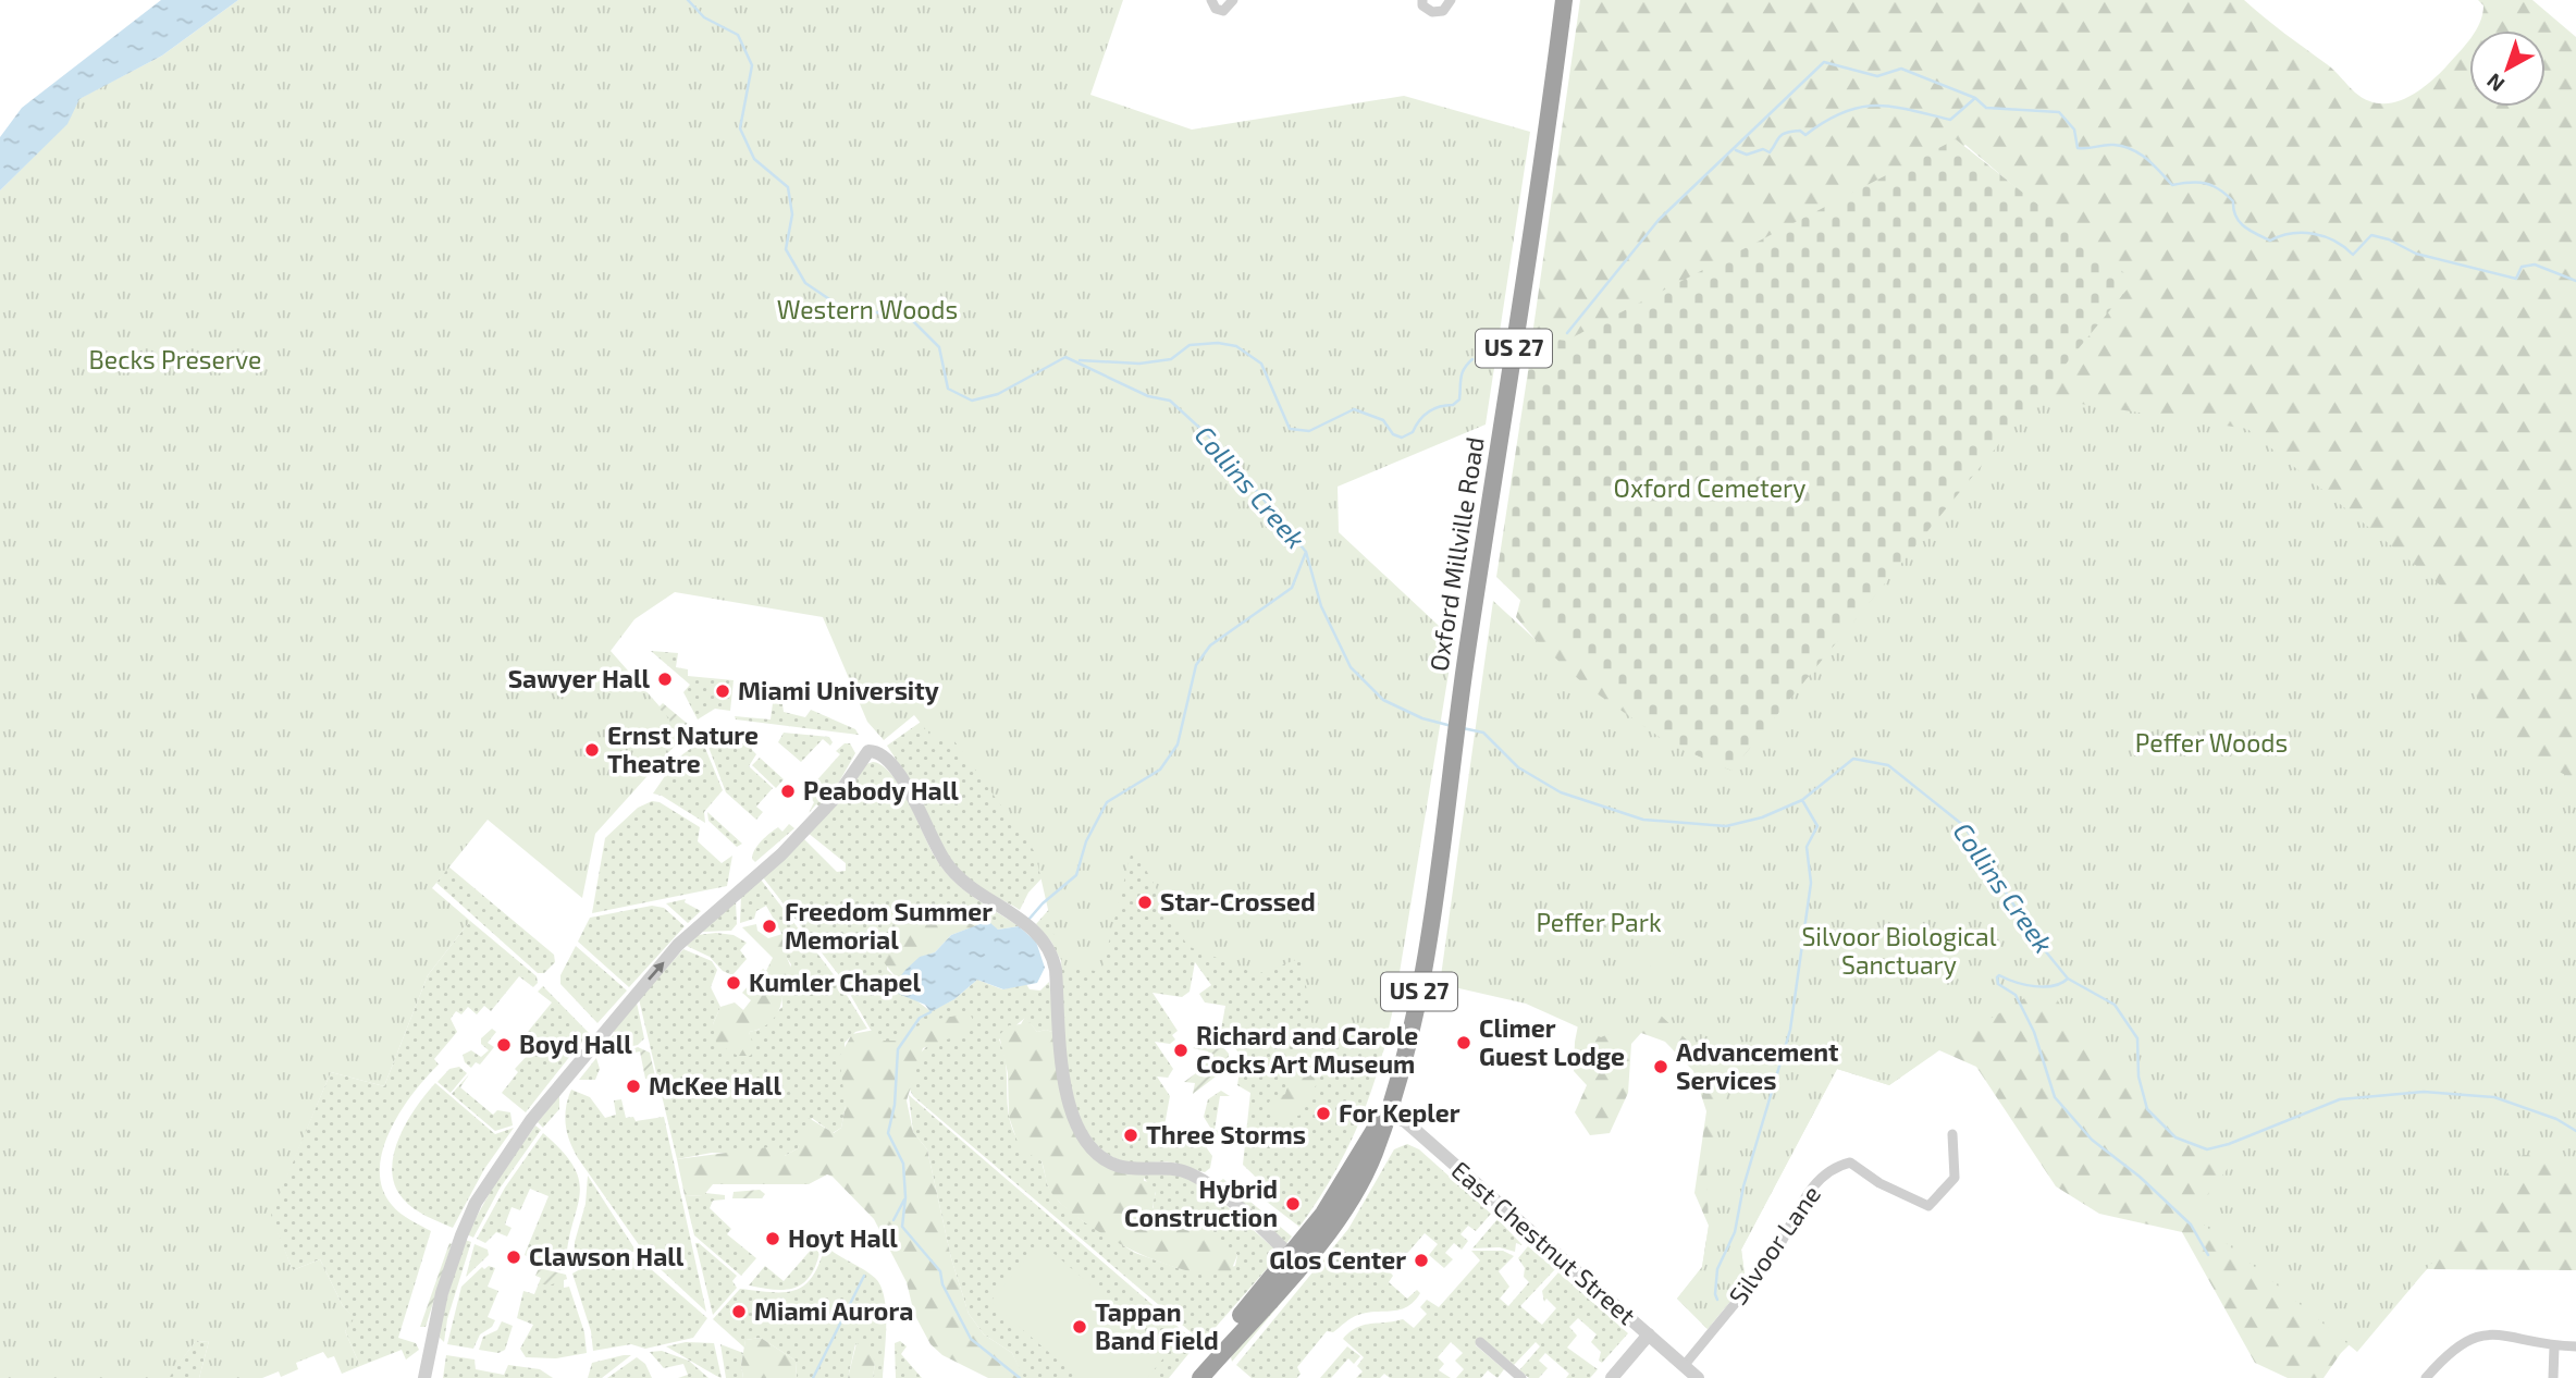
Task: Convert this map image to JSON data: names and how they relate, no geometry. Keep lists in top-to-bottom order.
{
  "streets": {
    "highway": ["US 27", "Oxford Millville Road"],
    "street": ["East Chestnut Street", "Silvoor Lane"]
  },
  "crossings": [
    ["US 27", "Oxford Millville Road"],
    ["US 27", "East Chestnut Street"],
    ["Oxford Millville Road", "East Chestnut Street"],
    ["East Chestnut Street", "Silvoor Lane"]
  ],
  "water": ["Collins Creek"],
  "parks": [
    "Western Woods",
    "Becks Preserve",
    "Oxford Cemetery",
    "Peffer Woods",
    "Peffer Park",
    "Silvoor Biological Sanctuary"
  ],
  "places": [
    "Sawyer Hall",
    "Miami University",
    "Ernst Nature Theatre",
    "Peabody Hall",
    "Star-Crossed",
    "Freedom Summer Memorial",
    "Kumler Chapel",
    "Climer Guest Lodge",
    "Boyd Hall",
    "Richard and Carole Cocks Art Museum",
    "Advancement Services",
    "McKee Hall",
    "For Kepler",
    "Three Storms",
    "Hybrid Construction",
    "Hoyt Hall",
    "Clawson Hall",
    "Glos Center",
    "Miami Aurora",
    "Tappan Band Field"
  ],
  "north": "bottom left"
}
